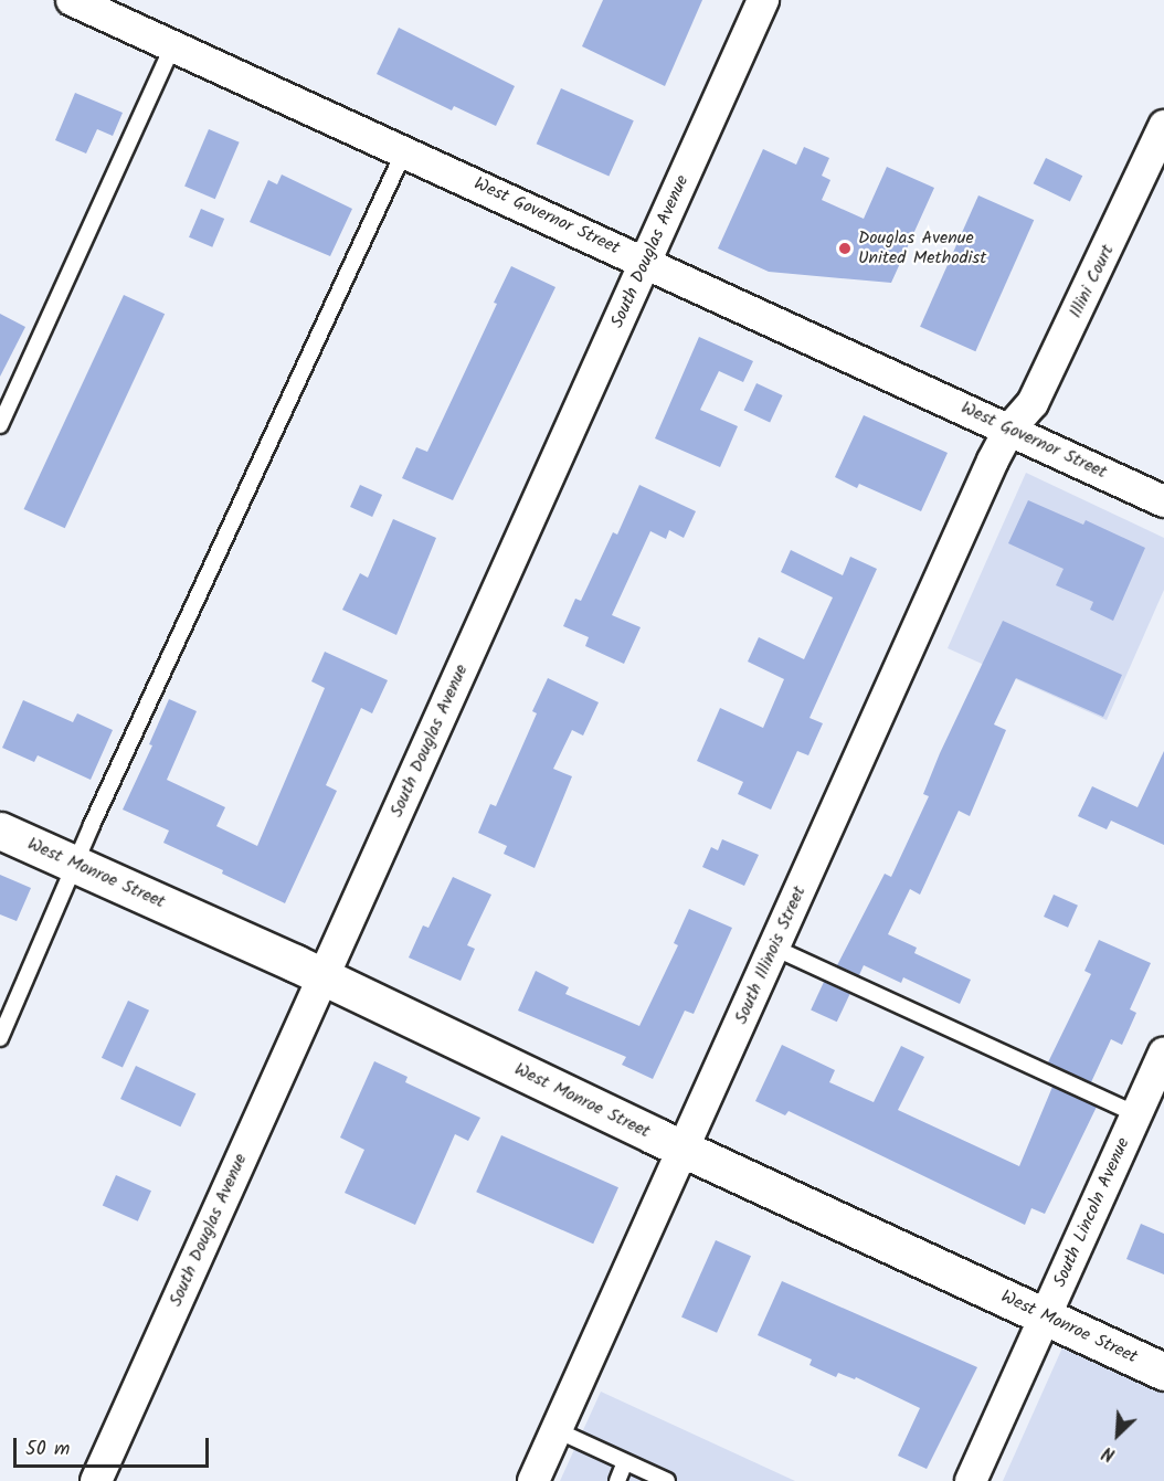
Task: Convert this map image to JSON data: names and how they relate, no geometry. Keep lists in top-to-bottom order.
{
  "streets": {
    "street": [
      "West Governor Street",
      "South Douglas Avenue",
      "Illini Court",
      "West Monroe Street",
      "South Illinois Street",
      "South Lincoln Avenue"
    ]
  },
  "crossings": [
    ["West Governor Street", "South Douglas Avenue"],
    ["West Governor Street", "Illini Court"],
    ["West Governor Street", "South Illinois Street"],
    ["South Douglas Avenue", "West Monroe Street"],
    ["Illini Court", "South Illinois Street"],
    ["West Monroe Street", "South Illinois Street"],
    ["West Monroe Street", "South Lincoln Avenue"]
  ],
  "places": ["Douglas Avenue United Methodist"],
  "scale_bar": "50 m",
  "north": "bottom left"
}
